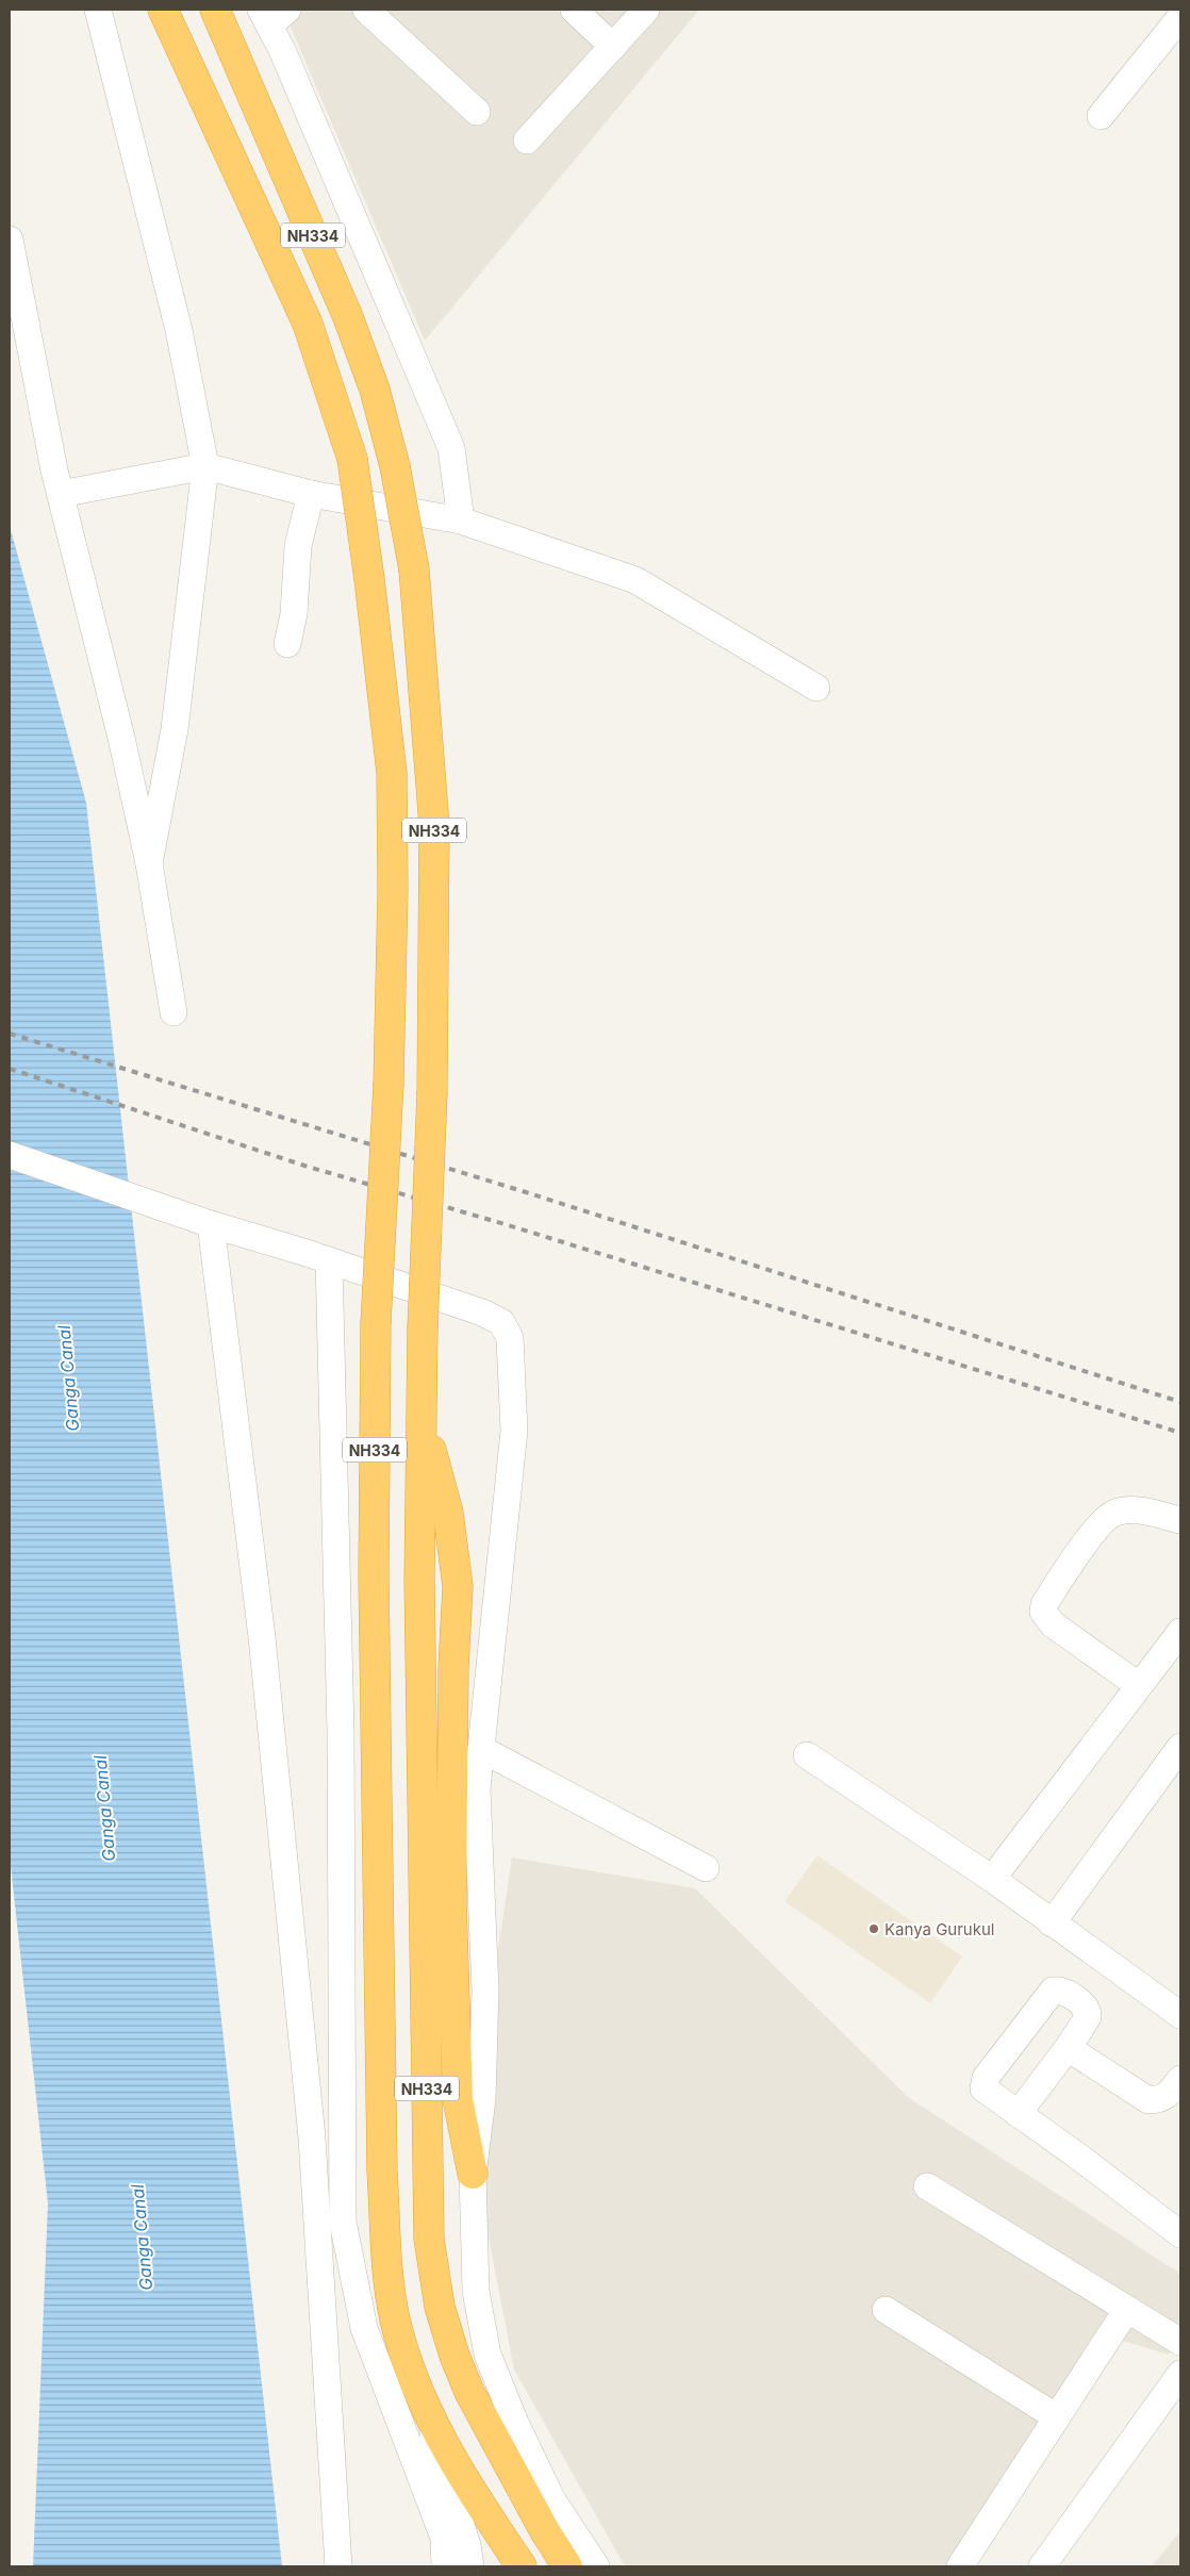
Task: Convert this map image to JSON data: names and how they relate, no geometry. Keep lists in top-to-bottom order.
{
  "streets": {
    "highway": ["NH334"]
  },
  "water": ["Ganga Canal"],
  "places": ["Kanya Gurukul"]
}
